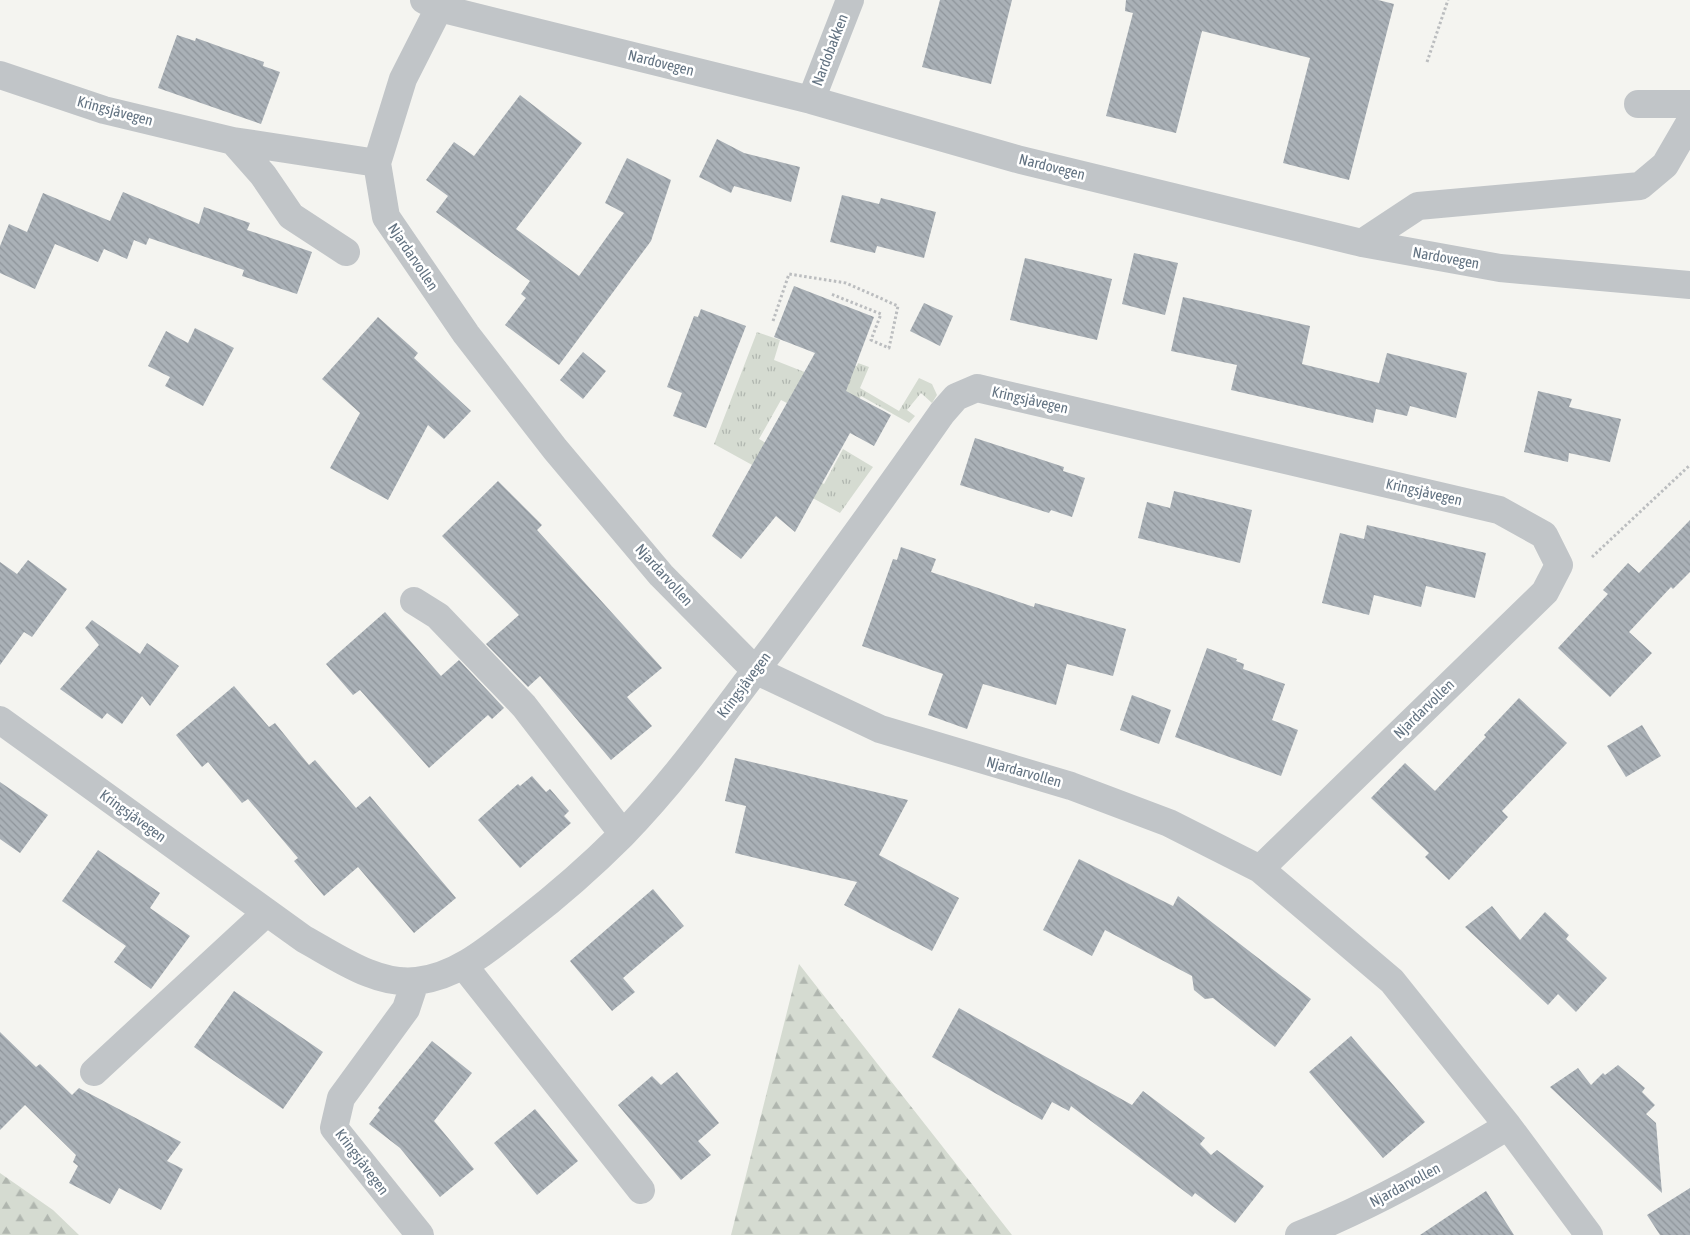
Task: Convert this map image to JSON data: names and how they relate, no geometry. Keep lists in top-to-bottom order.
{
  "streets": {
    "street": [
      "Nardobakken",
      "Nardovegen",
      "Kringsjåvegen",
      "Njardarvollen"
    ]
  },
  "crossings": [
    ["Nardobakken", "Nardovegen"],
    ["Nardovegen", "Njardarvollen"],
    ["Kringsjåvegen", "Njardarvollen"]
  ]
}
